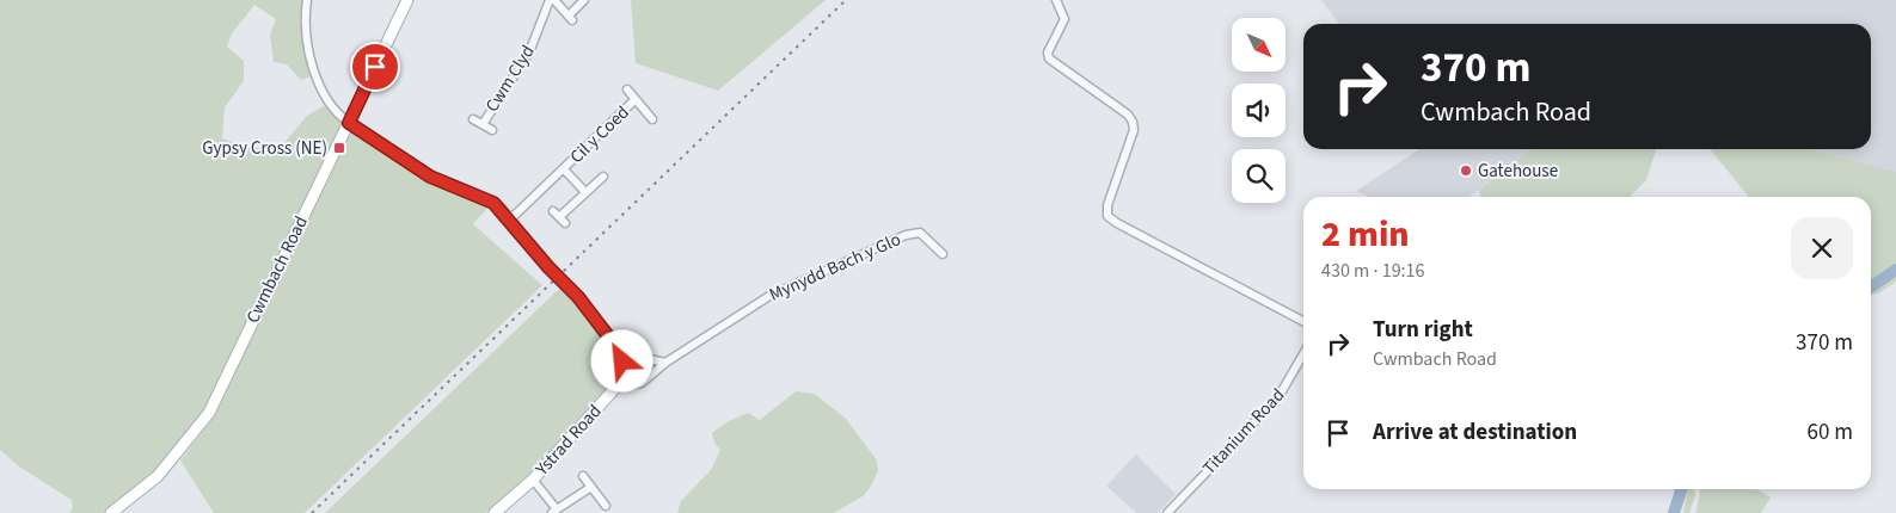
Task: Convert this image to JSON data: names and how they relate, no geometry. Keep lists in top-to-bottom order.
{
  "streets": {
    "main road": ["Cwmbach Road", "Ystrad Road"],
    "street": [
      "Cwm Clyd",
      "Cil y Coed",
      "Mynydd Bach y Glo",
      "Titanium Road"
    ]
  },
  "crossings": [
    ["Mynydd Bach y Glo", "Ystrad Road"]
  ],
  "places": {
    "transit": ["Gypsy Cross (NE)"],
    "other": ["Gatehouse"]
  },
  "north": "bottom right",
  "page": {
    "turn": ["370 m", "Cwmbach Road"],
    "heading": ["2 min", "430 m · 19:16"],
    "list": [
      {
        "name": "Turn right",
        "note": "Cwmbach Road",
        "value": "370 m"
      },
      {
        "name": "Arrive at destination",
        "value": "60 m"
      }
    ]
  }
}
